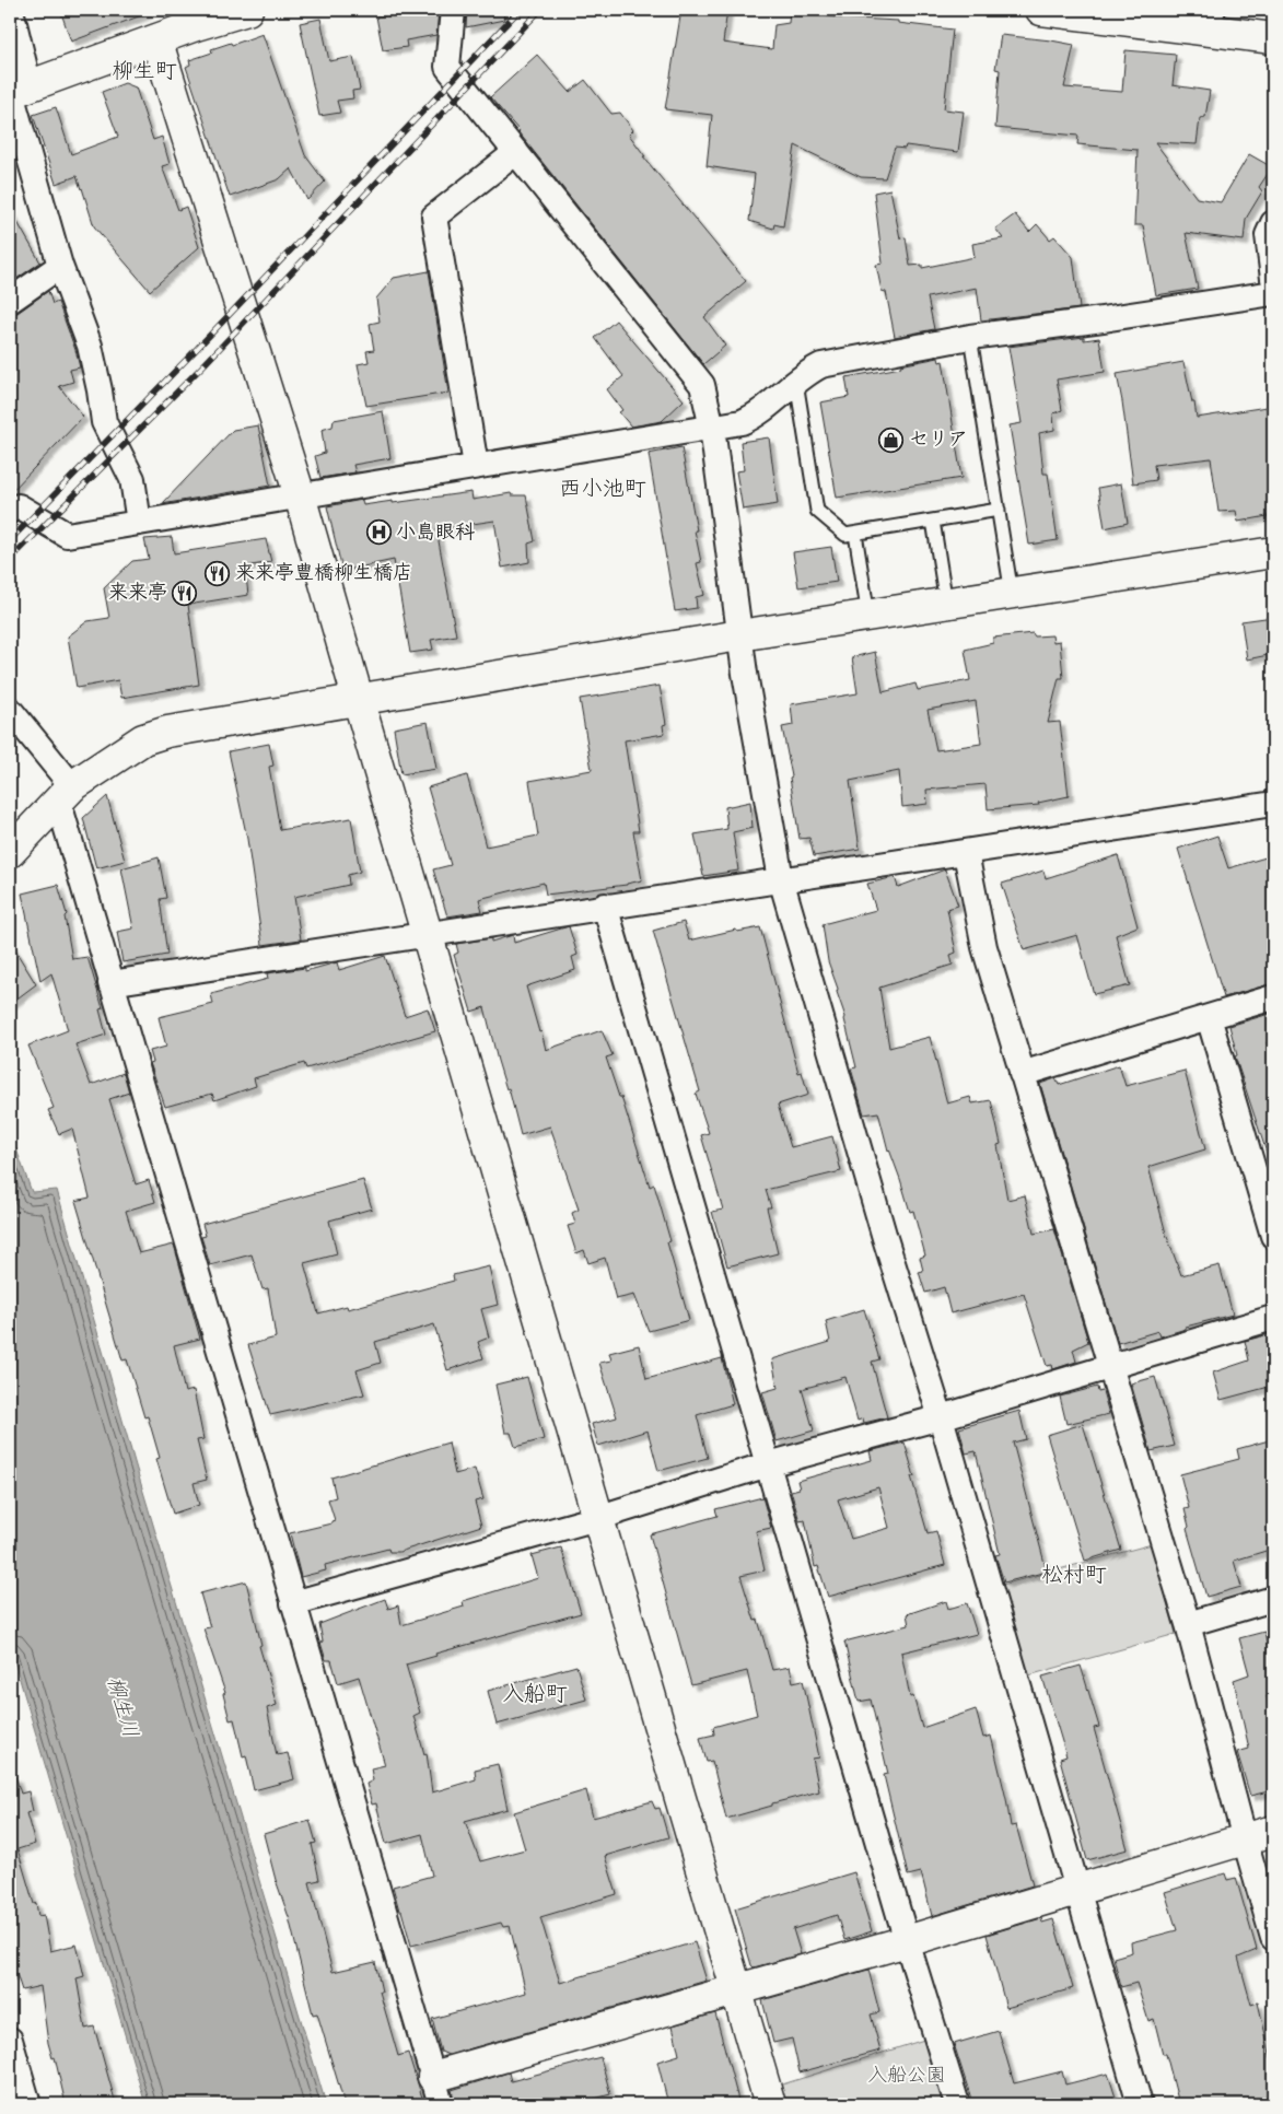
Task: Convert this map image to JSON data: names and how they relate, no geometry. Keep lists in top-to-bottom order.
{
  "districts": [
    "柳生町",
    "西小池町",
    "松村町",
    "入船町"
  ],
  "water": ["柳生川"],
  "parks": ["入船公園"],
  "places": {
    "shop": ["セリア"],
    "hospital": ["小島眼科"],
    "restaurant": ["来来亭豊橋柳生橋店", "来来亭"]
  }
}
